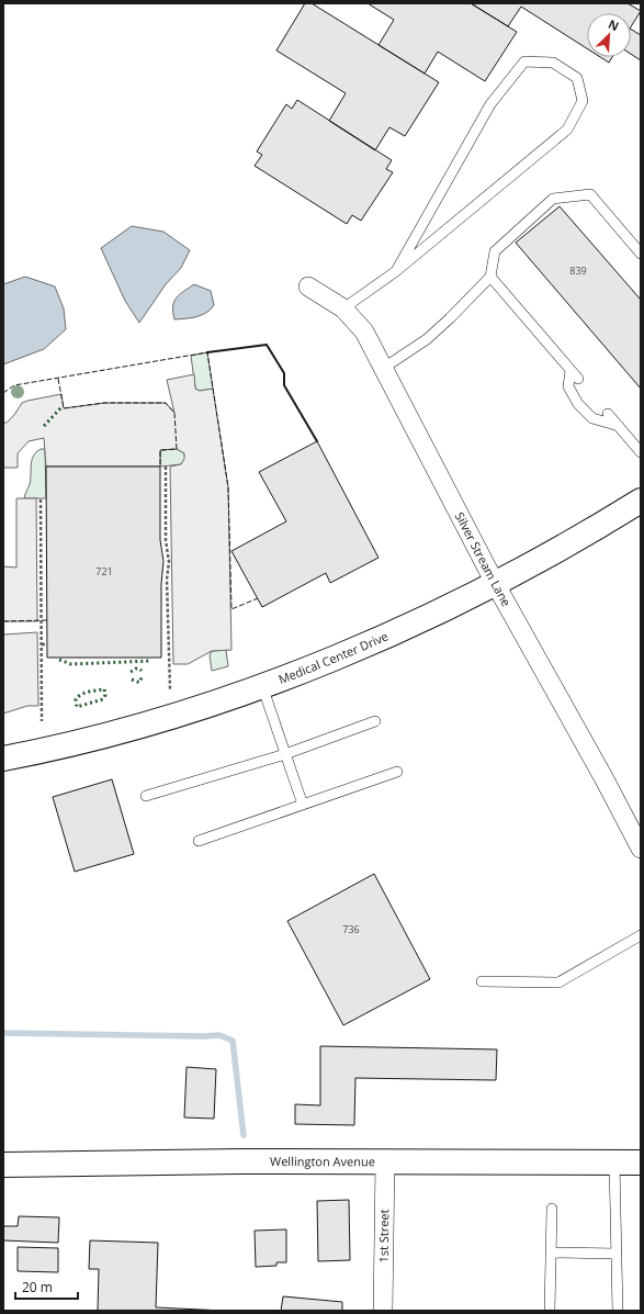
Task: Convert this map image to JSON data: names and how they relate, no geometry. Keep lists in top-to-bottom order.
{
  "streets": {
    "street": [
      "Silver Stream Lane",
      "Medical Center Drive",
      "Wellington Avenue",
      "1st Street"
    ]
  },
  "crossings": [
    ["Silver Stream Lane", "Medical Center Drive"],
    ["Wellington Avenue", "1st Street"]
  ],
  "house_numbers": ["839", "721", "736"],
  "scale_bar": "20 m",
  "north": "top right"
}
